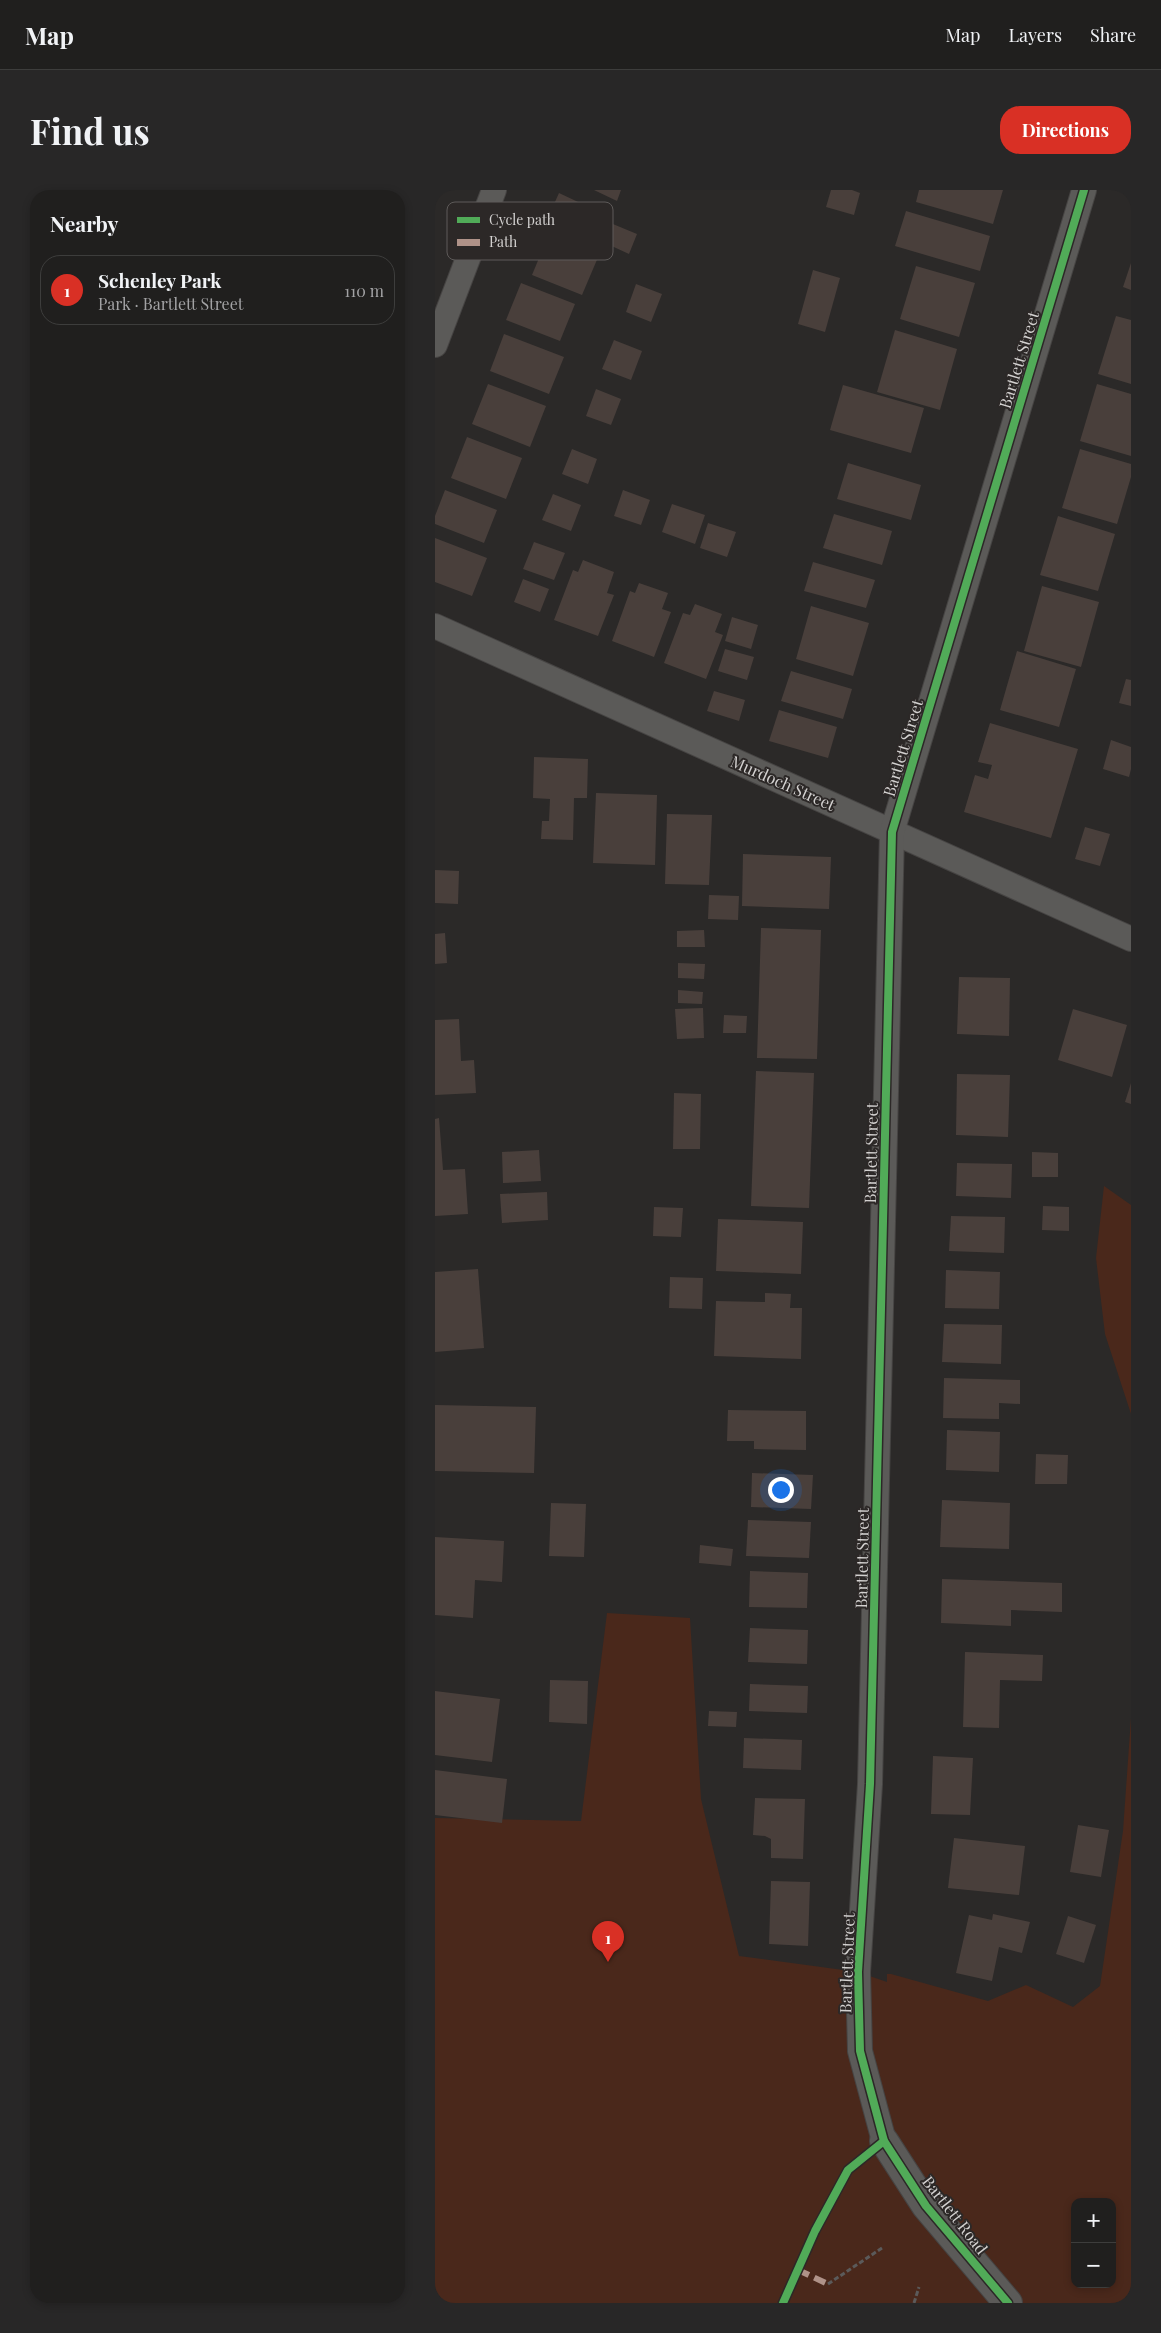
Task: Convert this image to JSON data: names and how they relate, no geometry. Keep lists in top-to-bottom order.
{
  "streets": {
    "street": ["Bartlett Street", "Murdoch Street", "Bartlett Road"]
  },
  "crossings": [
    ["Bartlett Street", "Murdoch Street"],
    ["Bartlett Street", "Bartlett Road"]
  ],
  "legend": ["Cycle path", "Path"],
  "page": {
    "header": "Map",
    "nav": ["Map", "Layers", "Share"],
    "buttons": "Directions",
    "title": "Find us",
    "heading": "Nearby",
    "list": [
      {
        "mark": "1",
        "name": "Schenley Park",
        "note": "Park · Bartlett Street",
        "value": "110 m"
      }
    ],
    "pins": "1",
    "map_buttons": ["+", "−"]
  }
}
